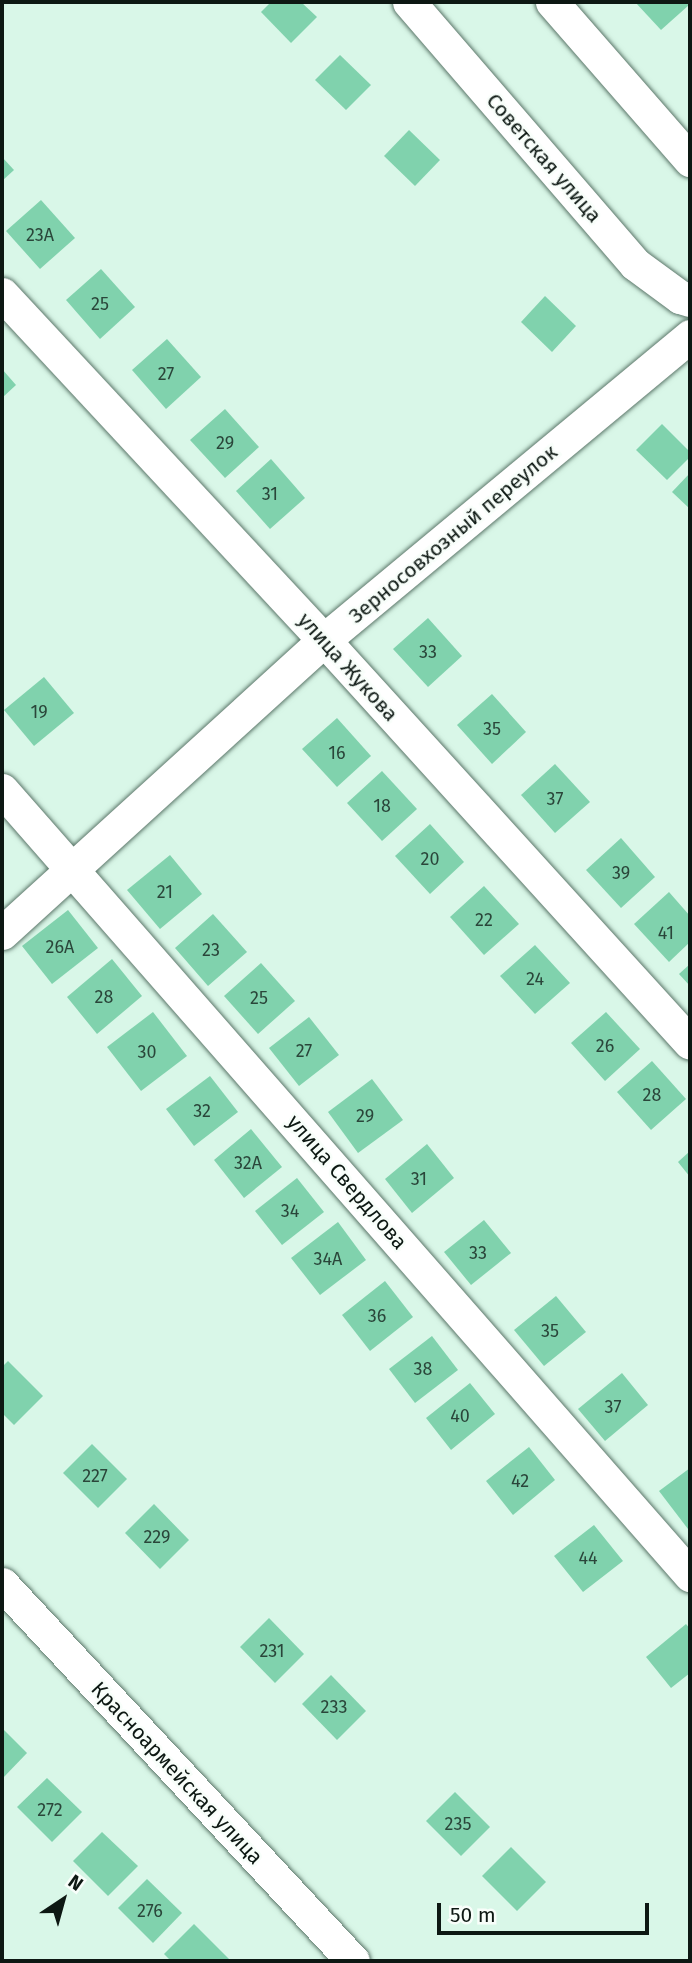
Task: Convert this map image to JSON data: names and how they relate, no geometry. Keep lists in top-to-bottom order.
{
  "streets": {
    "street": [
      "Советская улица",
      "Зерносовхозный переулок",
      "улица Жукова",
      "улица Свердлова",
      "Красноармейская улица"
    ]
  },
  "crossings": [
    ["Зерносовхозный переулок", "улица Жукова"],
    ["Зерносовхозный переулок", "улица Свердлова"]
  ],
  "house_numbers": [
    "23А",
    "25",
    "27",
    "29",
    "31",
    "33",
    "19",
    "35",
    "16",
    "37",
    "18",
    "20",
    "39",
    "21",
    "22",
    "41",
    "26А",
    "23",
    "24",
    "28",
    "25",
    "26",
    "27",
    "30",
    "28",
    "32",
    "29",
    "32А",
    "31",
    "34",
    "33",
    "34А",
    "36",
    "35",
    "38",
    "37",
    "40",
    "227",
    "42",
    "229",
    "44",
    "231",
    "233",
    "272",
    "235",
    "276"
  ],
  "scale_bar": "50 m",
  "north": "top right"
}
